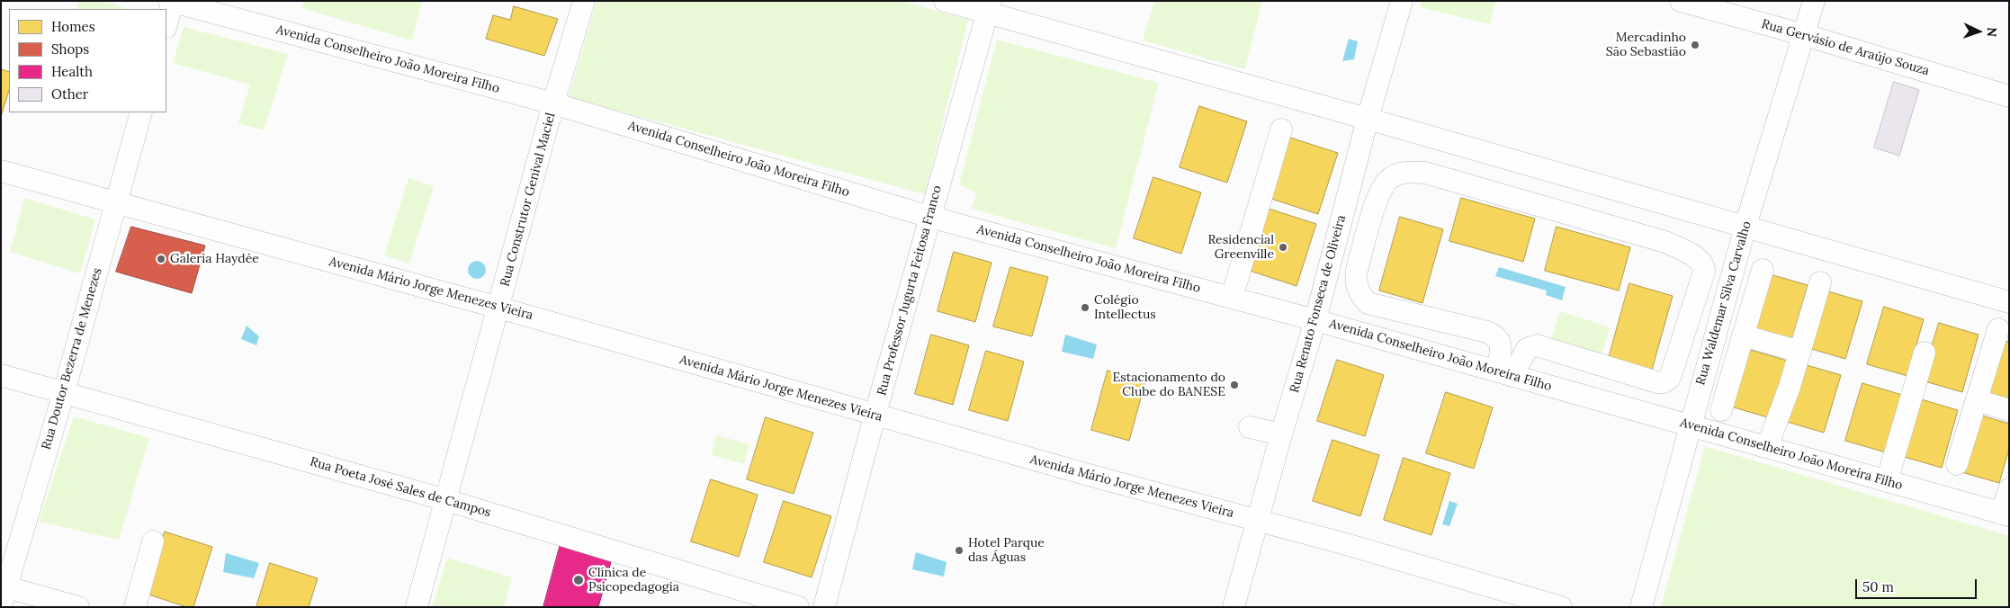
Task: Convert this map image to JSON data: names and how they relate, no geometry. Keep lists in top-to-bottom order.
{
  "streets": {
    "street": [
      "Rua Gervásio de Araújo Souza",
      "Avenida Conselheiro João Moreira Filho",
      "Rua Construtor Genival Maciel",
      "Avenida Mário Jorge Menezes Vieira",
      "Rua Professor Jugurta Feitosa Franco",
      "Rua Waldemar Silva Carvalho",
      "Rua Renato Fonseca de Oliveira",
      "Rua Doutor Bezerra de Menezes",
      "Rua Poeta José Sales de Campos"
    ]
  },
  "crossings": [
    ["Rua Gervásio de Araújo Souza", "Rua Waldemar Silva Carvalho"],
    ["Avenida Conselheiro João Moreira Filho", "Rua Construtor Genival Maciel"],
    ["Avenida Conselheiro João Moreira Filho", "Rua Professor Jugurta Feitosa Franco"],
    ["Avenida Conselheiro João Moreira Filho", "Rua Waldemar Silva Carvalho"],
    ["Avenida Conselheiro João Moreira Filho", "Rua Renato Fonseca de Oliveira"],
    ["Rua Construtor Genival Maciel", "Avenida Mário Jorge Menezes Vieira"],
    ["Rua Construtor Genival Maciel", "Rua Poeta José Sales de Campos"],
    ["Avenida Mário Jorge Menezes Vieira", "Rua Professor Jugurta Feitosa Franco"],
    ["Avenida Mário Jorge Menezes Vieira", "Rua Renato Fonseca de Oliveira"],
    ["Avenida Mário Jorge Menezes Vieira", "Rua Doutor Bezerra de Menezes"],
    ["Rua Doutor Bezerra de Menezes", "Rua Poeta José Sales de Campos"]
  ],
  "places": [
    "Mercadinho São Sebastião",
    "Residencial Greenville",
    "Galeria Haydée",
    "Colégio Intellectus",
    "Estacionamento do Clube do BANESE",
    "Hotel Parque das Águas",
    "Clínica de Psicopedagogia"
  ],
  "legend": [
    "Homes",
    "Shops",
    "Health",
    "Other"
  ],
  "scale_bar": "50 m",
  "north": "right"
}
